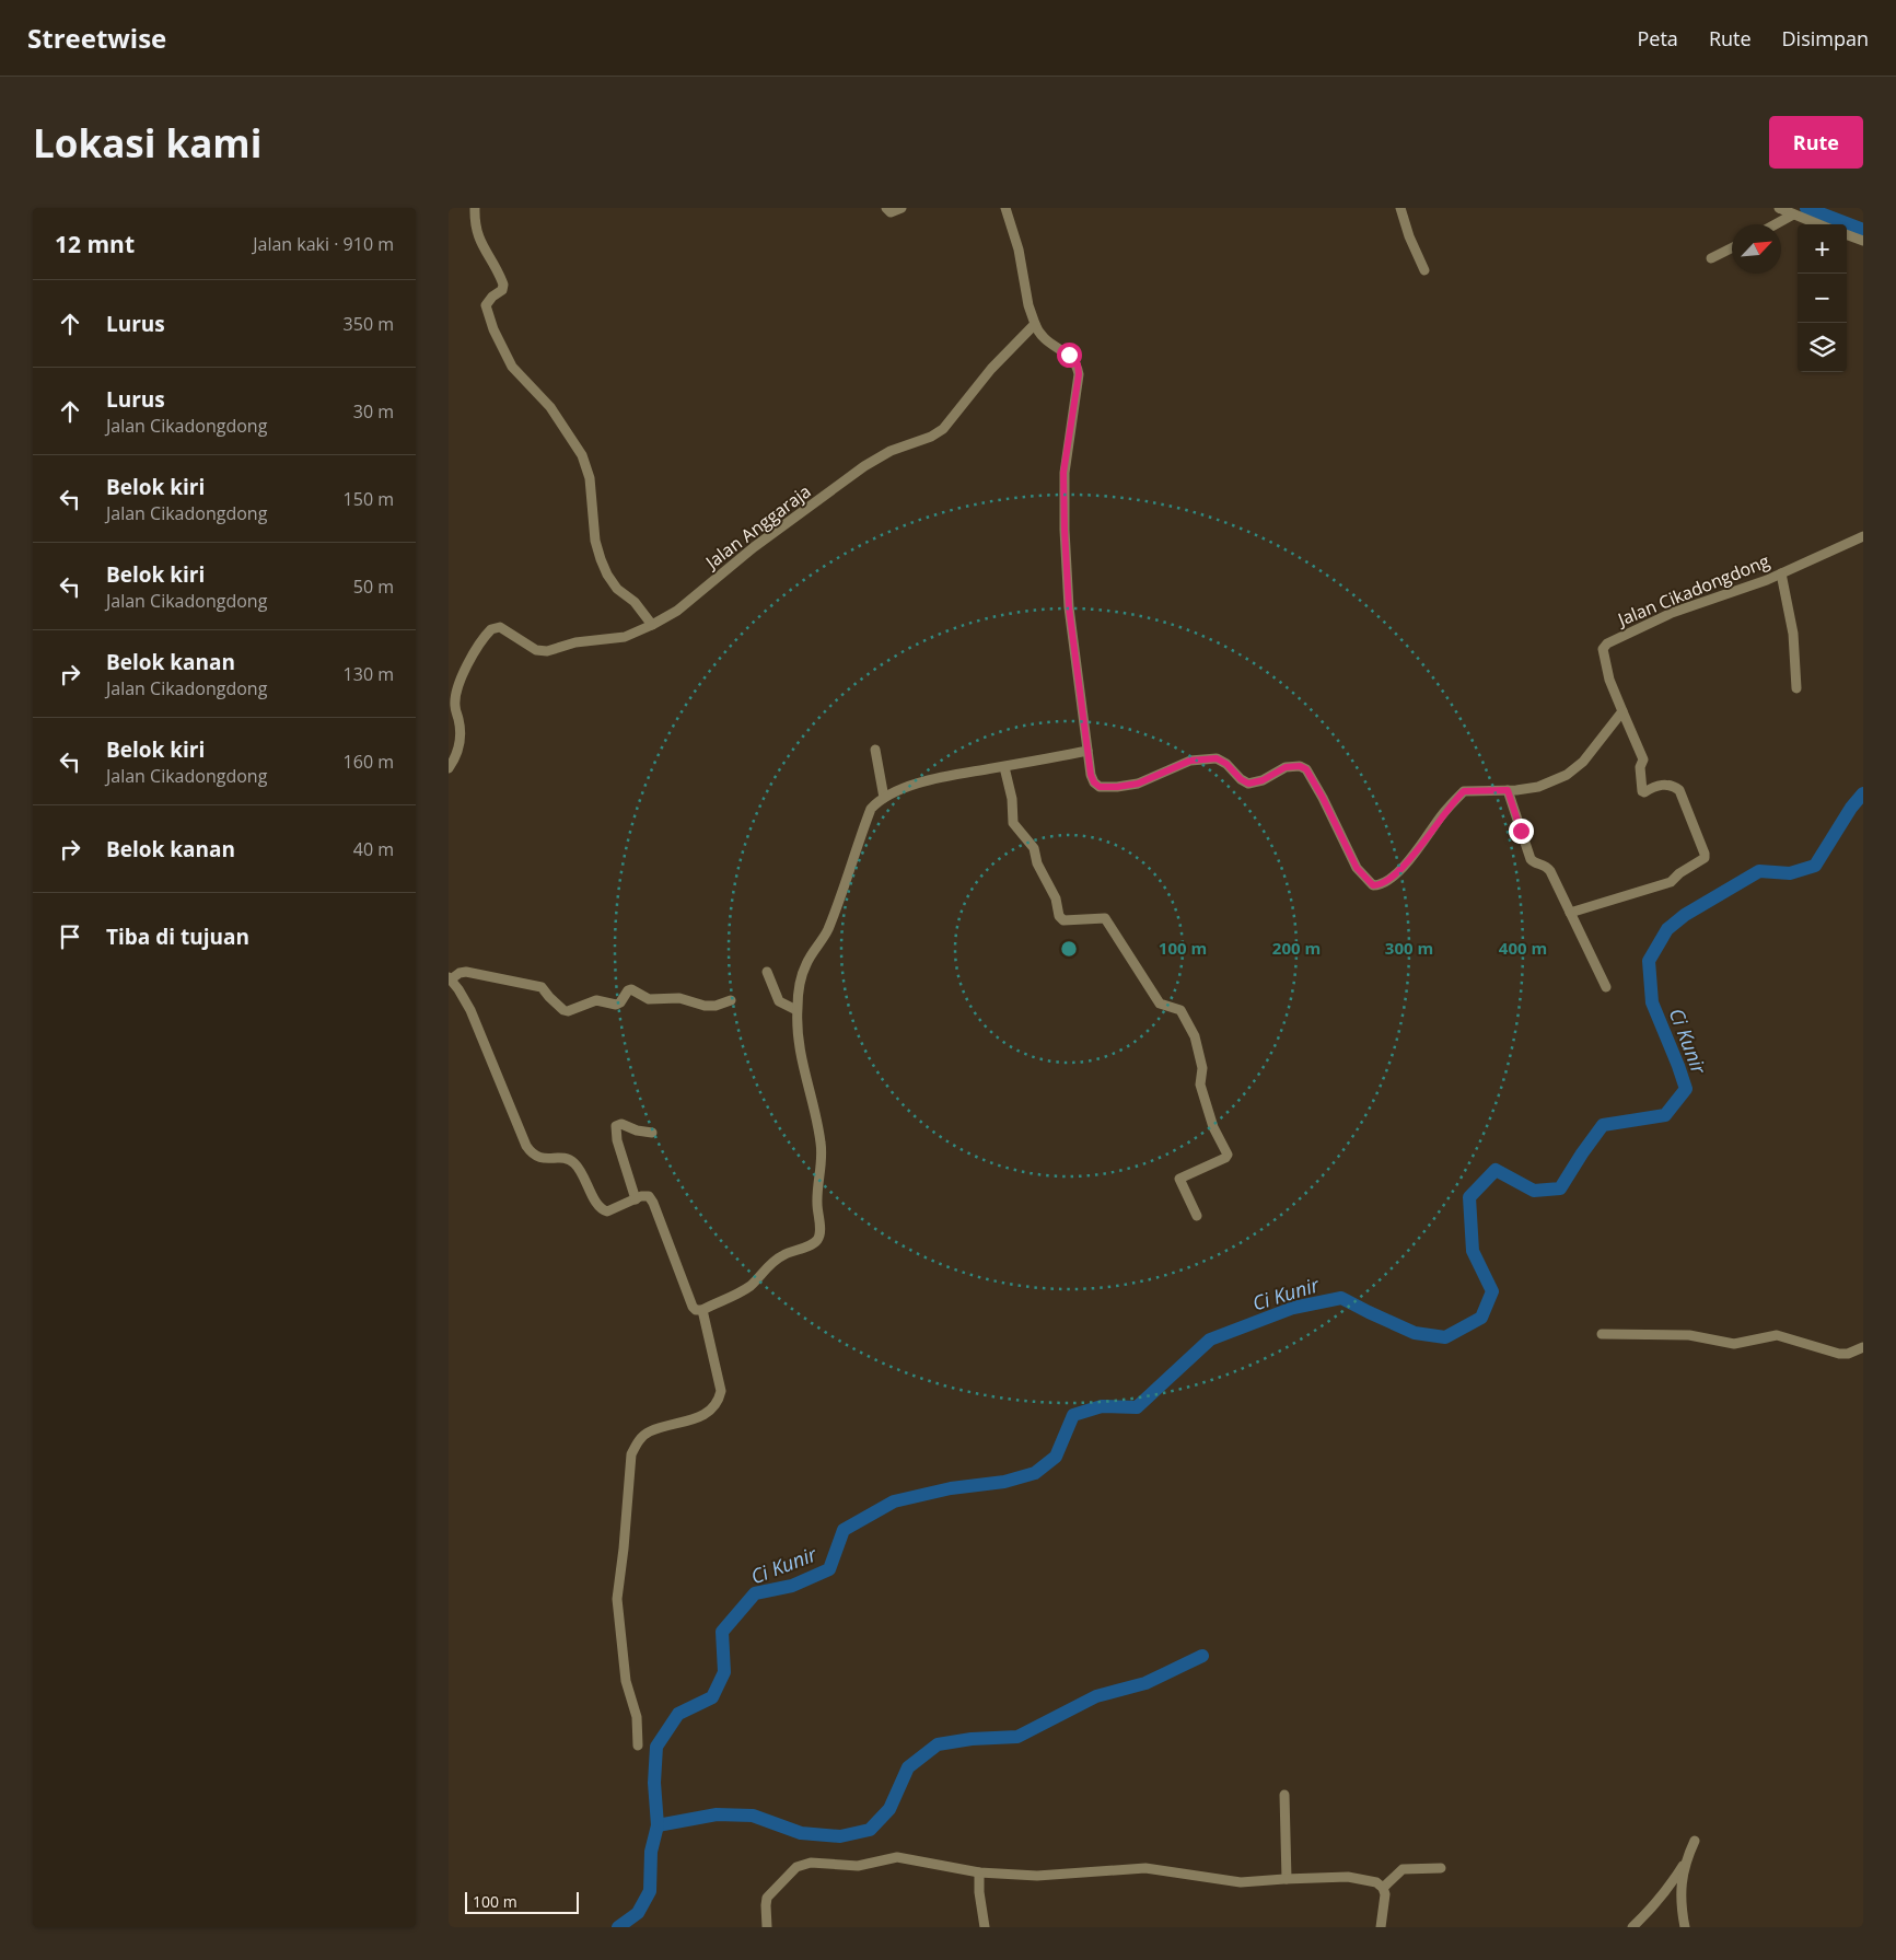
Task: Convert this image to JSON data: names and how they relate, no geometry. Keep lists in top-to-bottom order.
{
  "streets": {
    "street": ["Jalan Anggaraja", "Jalan Cikadongdong"]
  },
  "water": ["Ci Kunir"],
  "scale_bar": "100 m",
  "north": "top right",
  "page": {
    "header": "Streetwise",
    "nav": ["Peta", "Rute", "Disimpan"],
    "buttons": "Rute",
    "title": "Lokasi kami",
    "heading": ["12 mnt", "Jalan kaki · 910 m"],
    "map_buttons": ["+", "−"],
    "list": [
      ["Lurus", "350 m"],
      ["Lurus", "Jalan Cikadongdong", "30 m"],
      ["Belok kiri", "Jalan Cikadongdong", "150 m"],
      ["Belok kiri", "Jalan Cikadongdong", "50 m"],
      ["Belok kanan", "Jalan Cikadongdong", "130 m"],
      ["Belok kiri", "Jalan Cikadongdong", "160 m"],
      ["Belok kanan", "40 m"],
      "Tiba di tujuan"
    ],
    "scale": "100 m"
  },
  "rings": [
    "100 m",
    "200 m",
    "300 m",
    "400 m"
  ]
}
